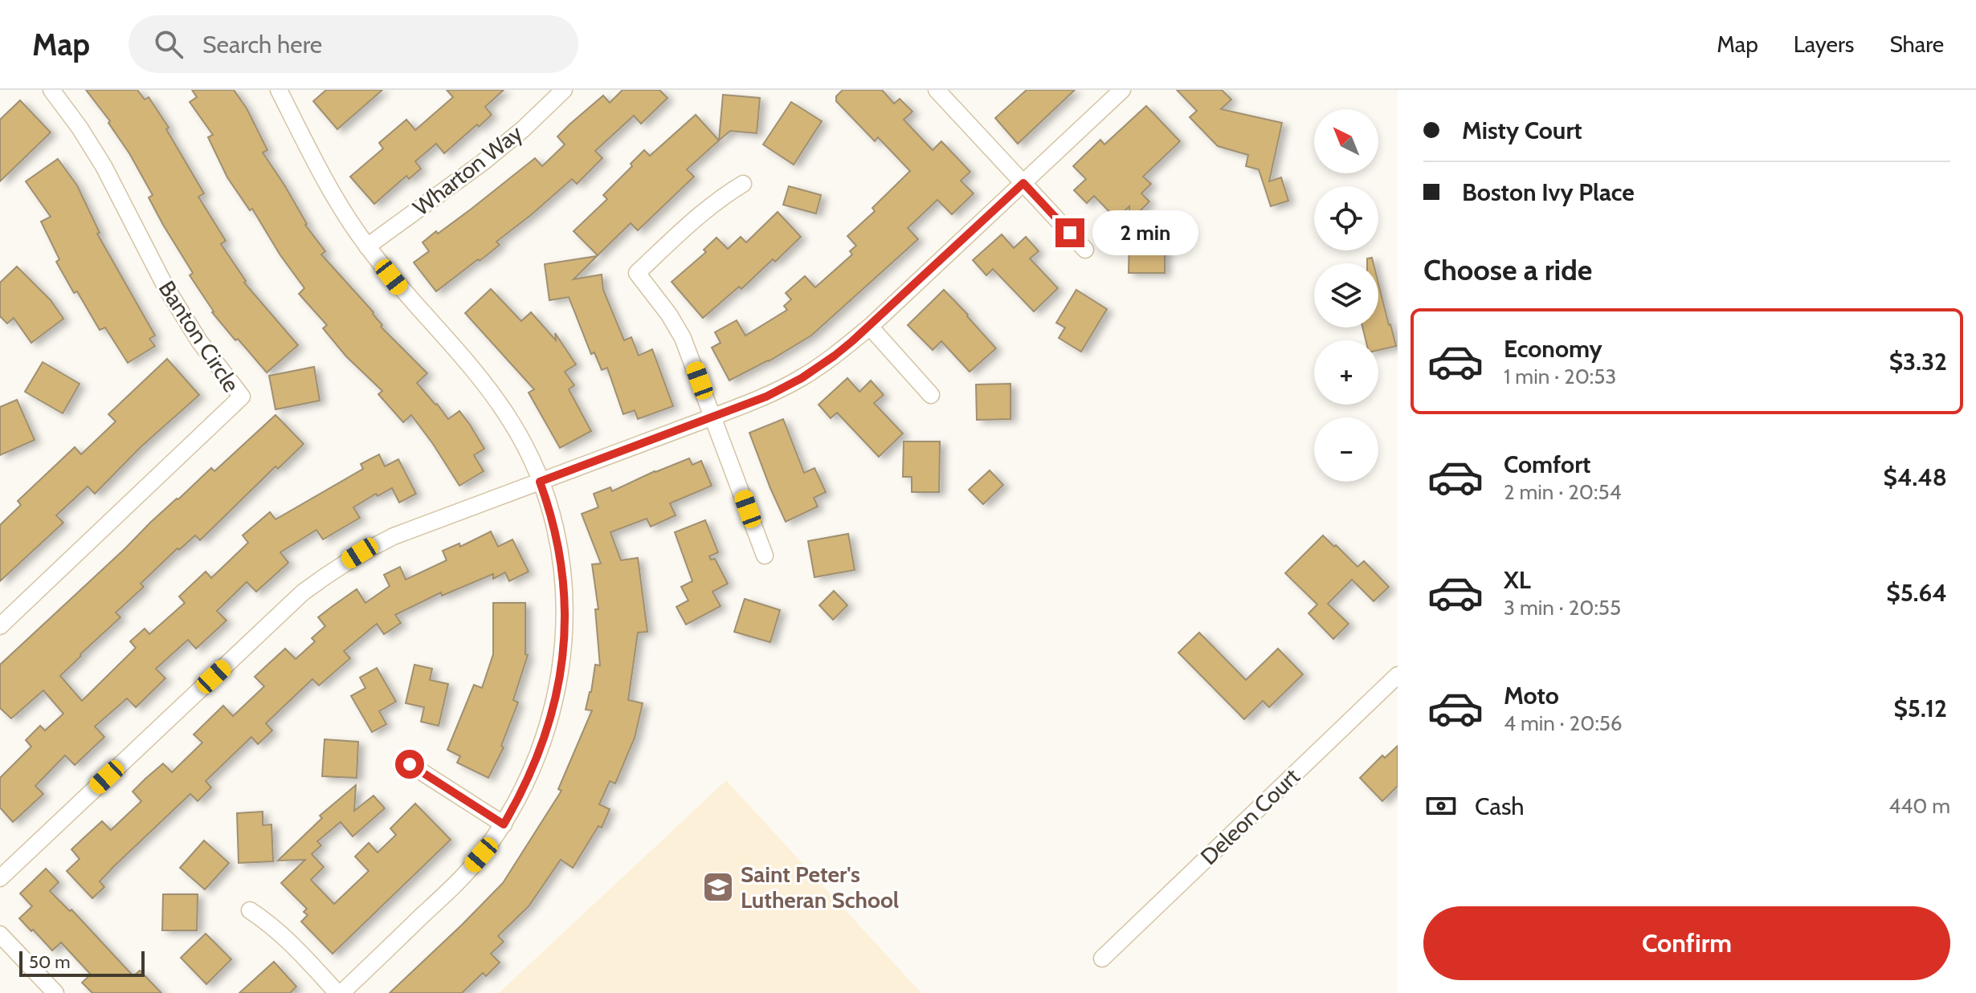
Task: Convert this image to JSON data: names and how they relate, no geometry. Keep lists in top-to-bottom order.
{
  "streets": {
    "street": ["Wharton Way", "Banton Circle", "Deleon Court"]
  },
  "places": {
    "school or university": ["Saint Peter's Lutheran School"]
  },
  "scale_bar": "50 m",
  "north": "top left",
  "page": {
    "header": "Map",
    "search": "Search here",
    "nav": ["Map", "Layers", "Share"],
    "banner": ["Misty Court", "Boston Ivy Place"],
    "map_buttons": ["+", "−"],
    "bubble": "2 min",
    "heading": "Choose a ride",
    "list": [
      {
        "name": "Economy",
        "note": "1 min · 20:53",
        "value": "$3.32"
      },
      {
        "name": "Comfort",
        "note": "2 min · 20:54",
        "value": "$4.48"
      },
      {
        "name": "XL",
        "note": "3 min · 20:55",
        "value": "$5.64"
      },
      {
        "name": "Moto",
        "note": "4 min · 20:56",
        "value": "$5.12"
      }
    ],
    "pay": ["Cash", "440 m"],
    "buttons": "Confirm",
    "scale": "50 m"
  }
}
